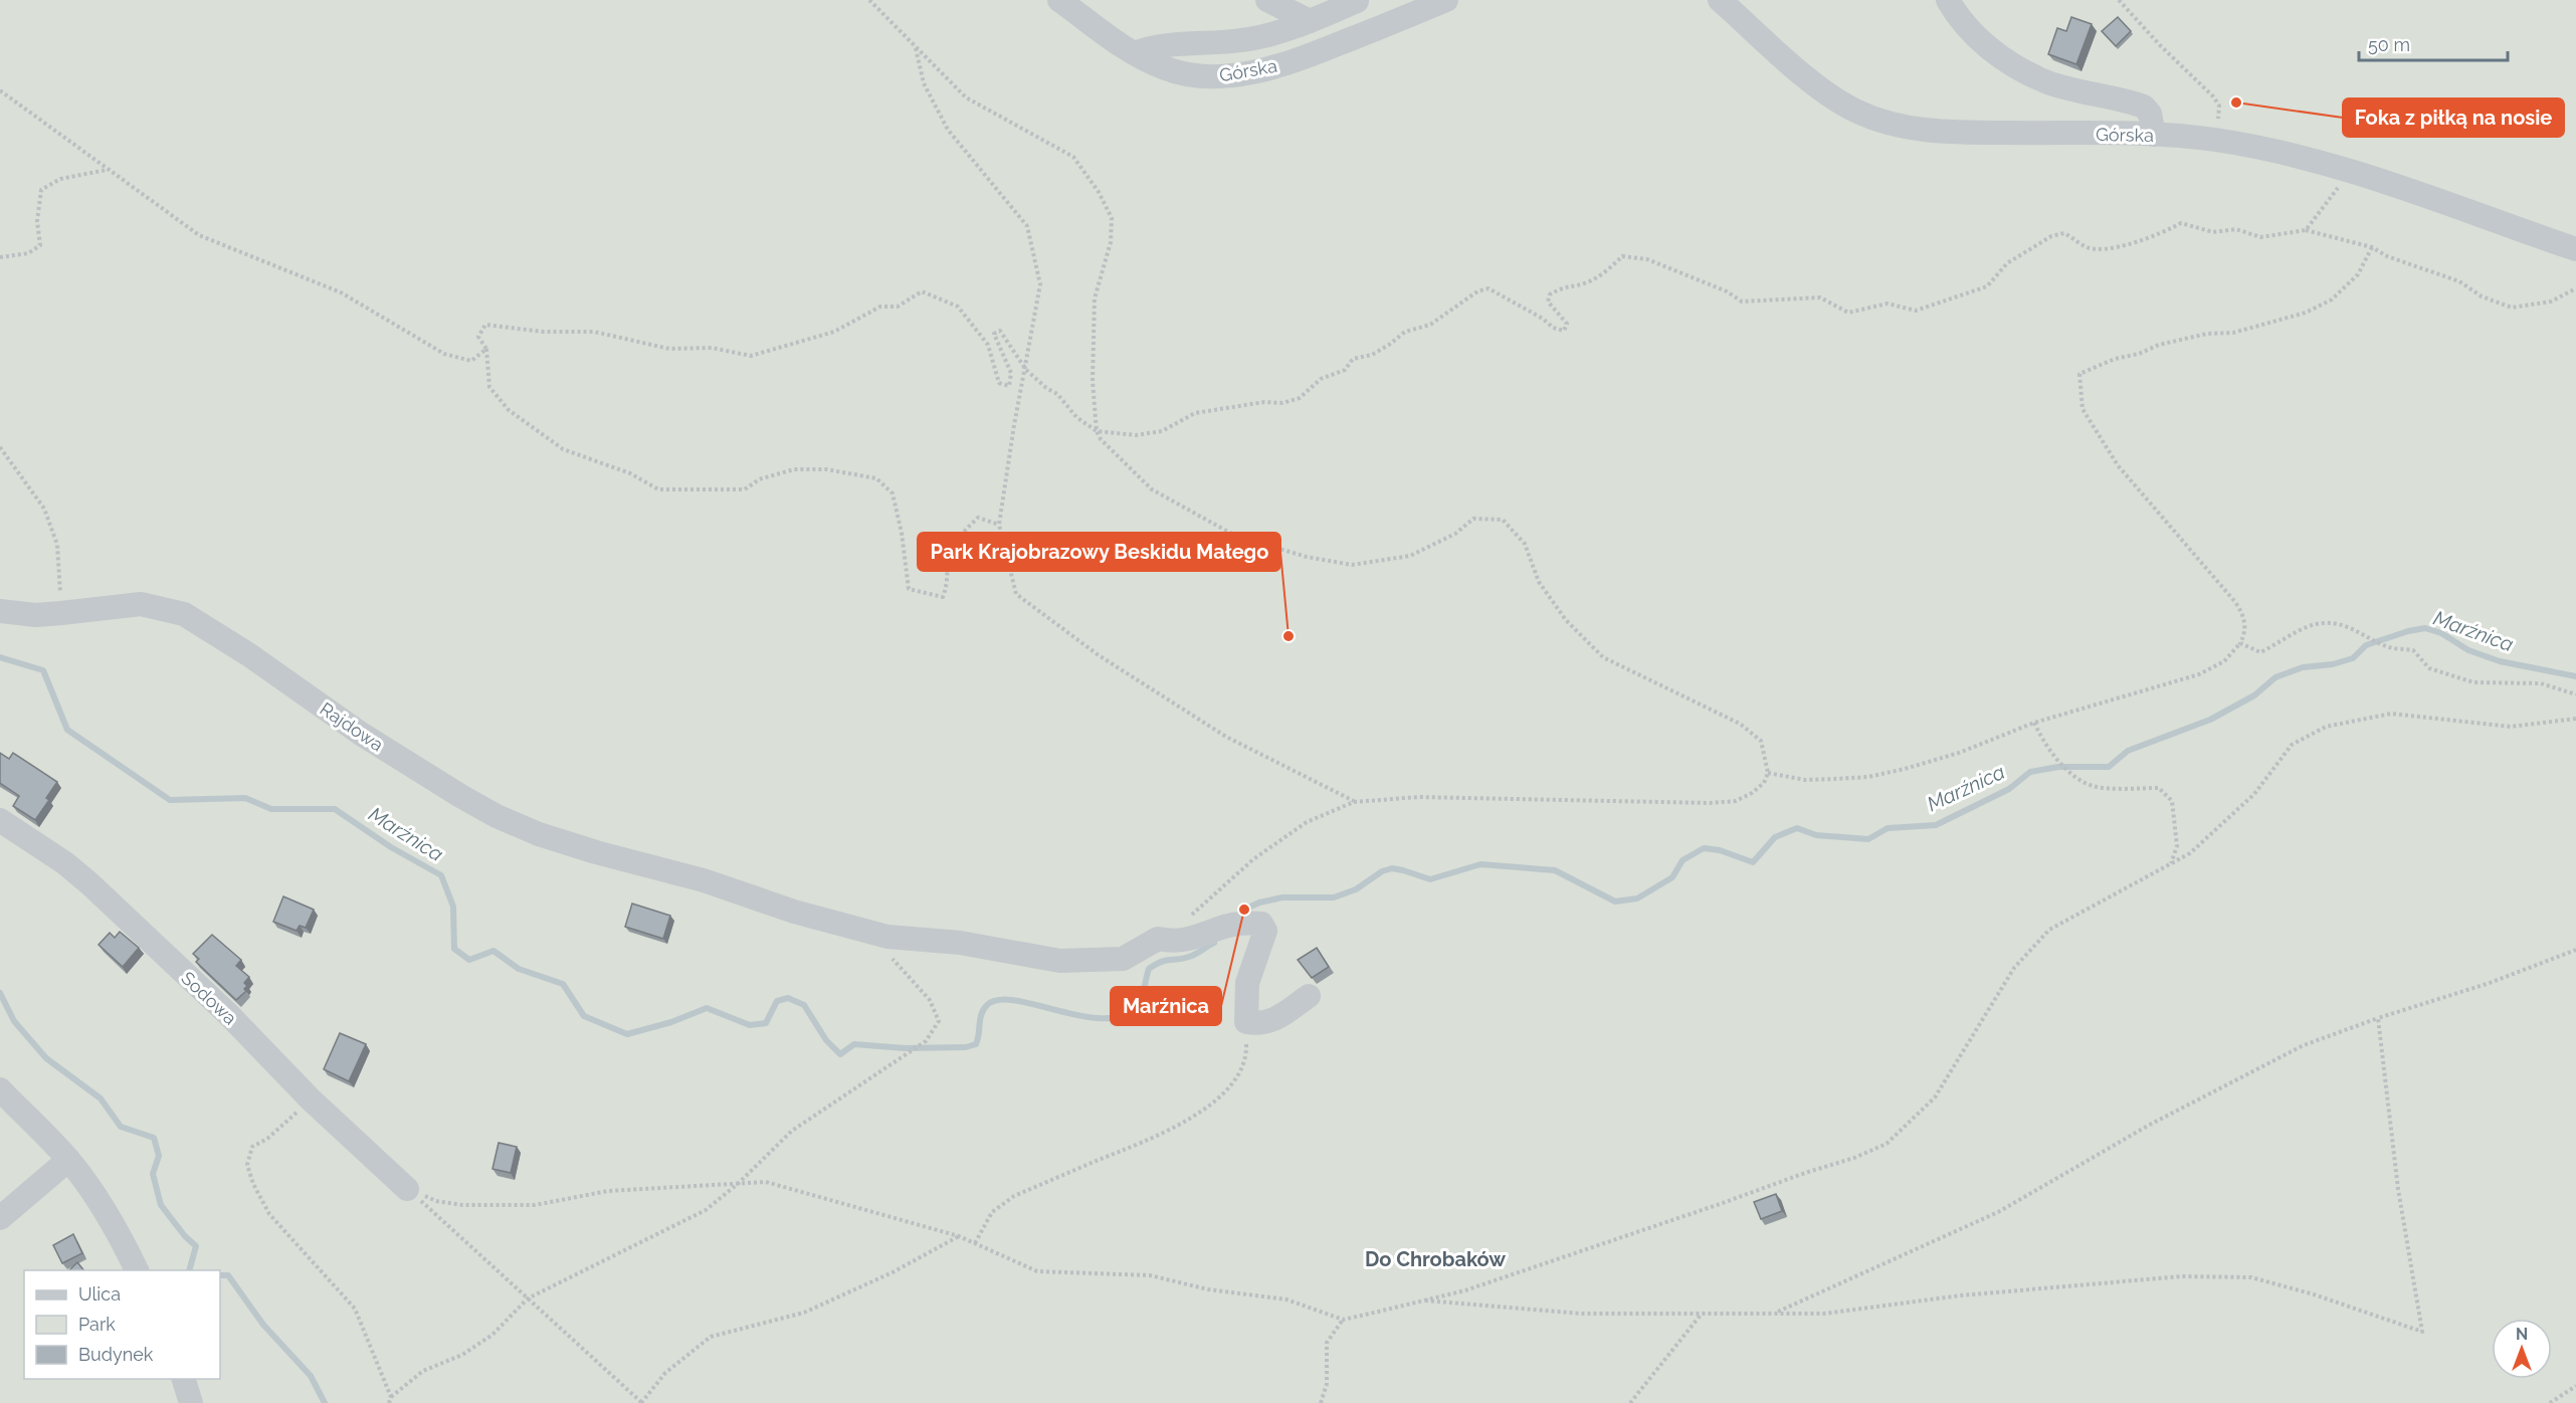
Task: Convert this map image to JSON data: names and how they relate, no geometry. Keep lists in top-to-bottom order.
{
  "streets": {
    "street": ["Górska", "Rajdowa", "Sodowa"]
  },
  "districts": ["Do Chrobaków"],
  "water": ["Marźnica"],
  "places": ["Foka z piłką na nosie", "Park Krajobrazowy Beskidu Małego", "Marźnica"],
  "legend": ["Ulica", "Park", "Budynek"],
  "scale_bar": "50 m",
  "north": "top"
}
